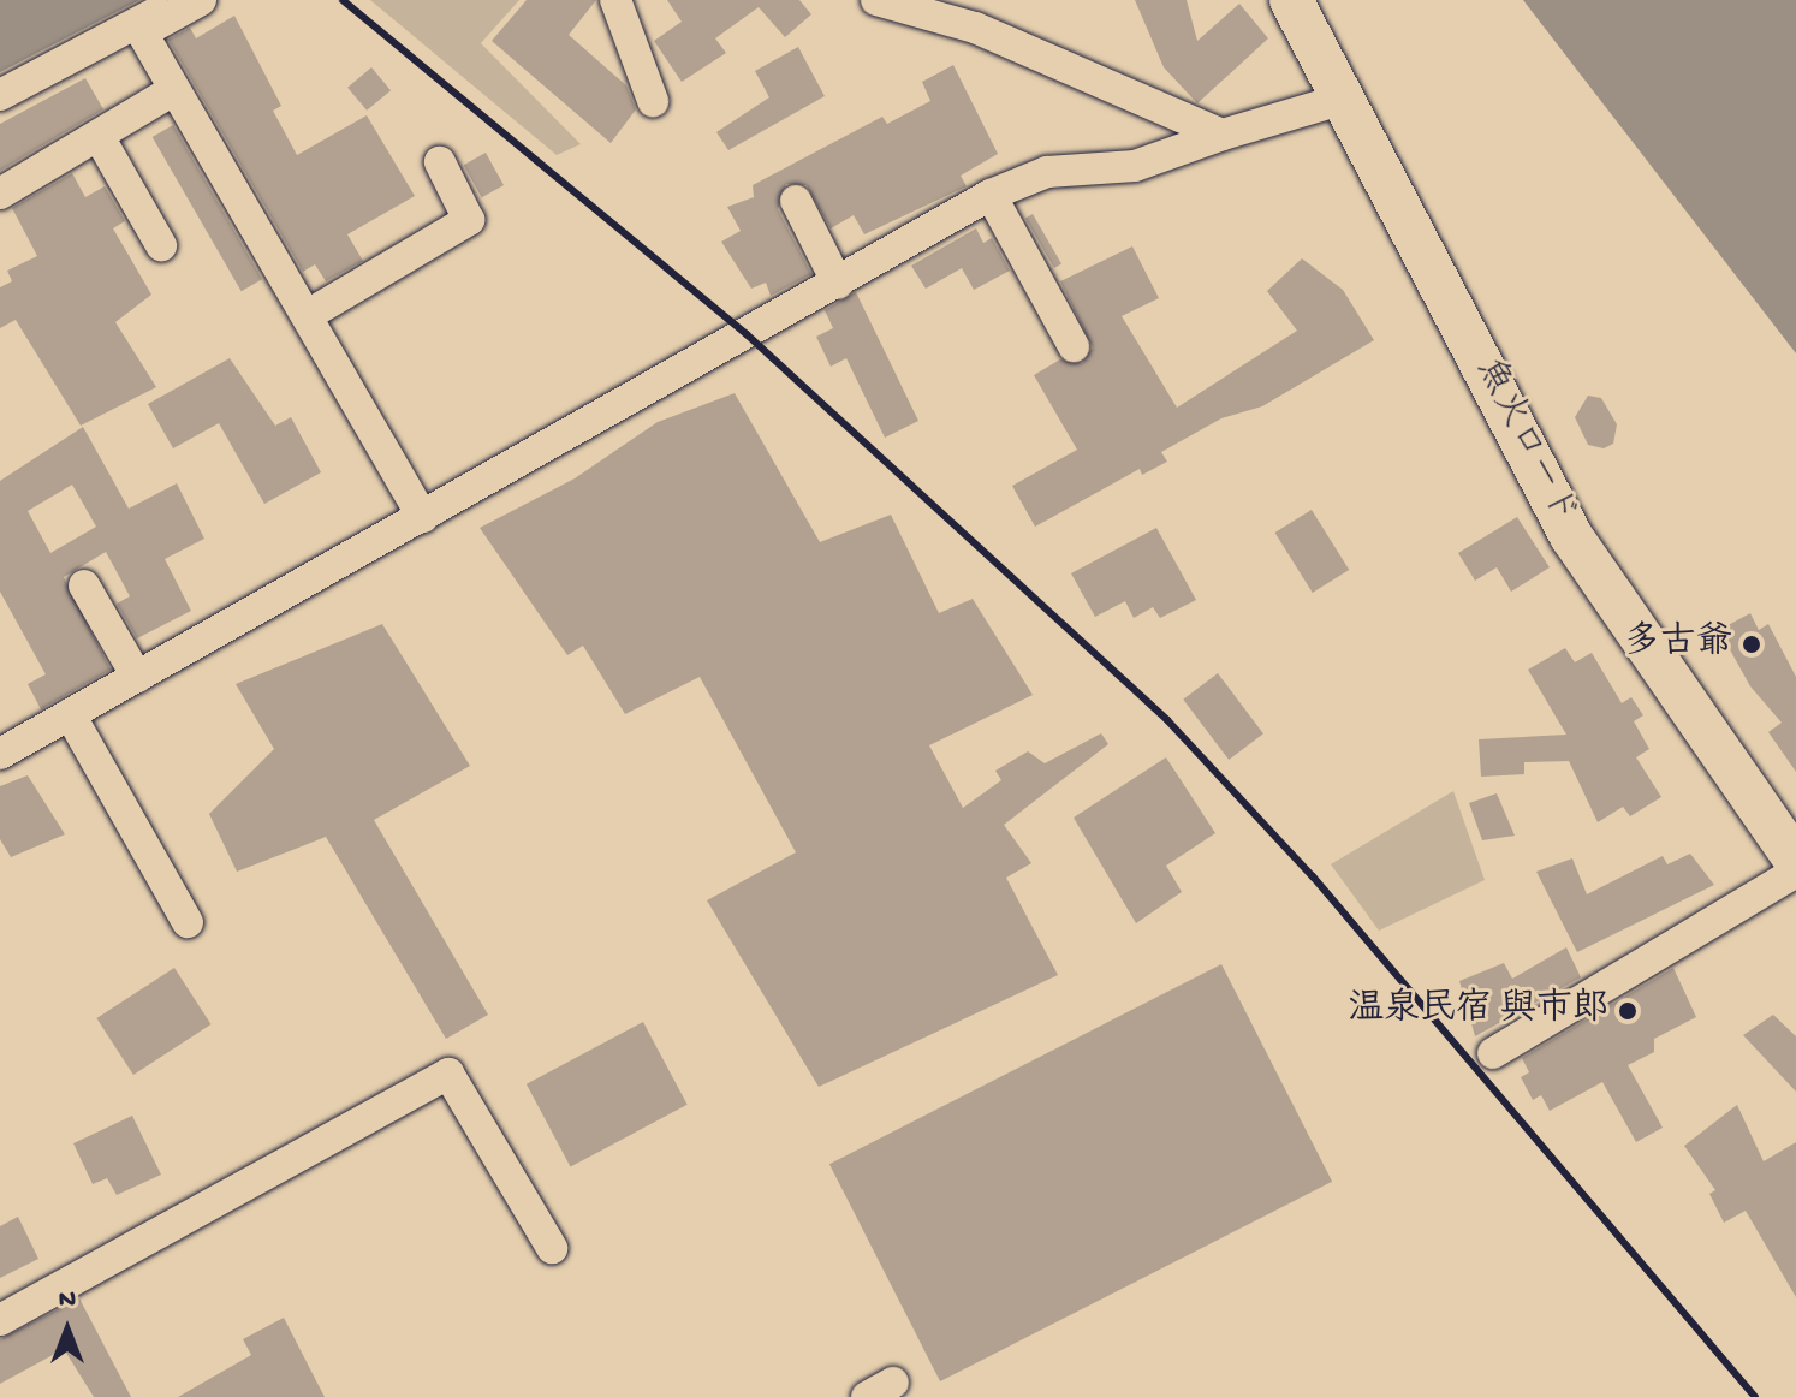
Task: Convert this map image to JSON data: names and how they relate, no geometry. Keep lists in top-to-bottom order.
{
  "streets": {
    "street": ["魚火ロード"]
  },
  "places": ["多古爺", "温泉民宿 與市郎"],
  "north": "top"
}
